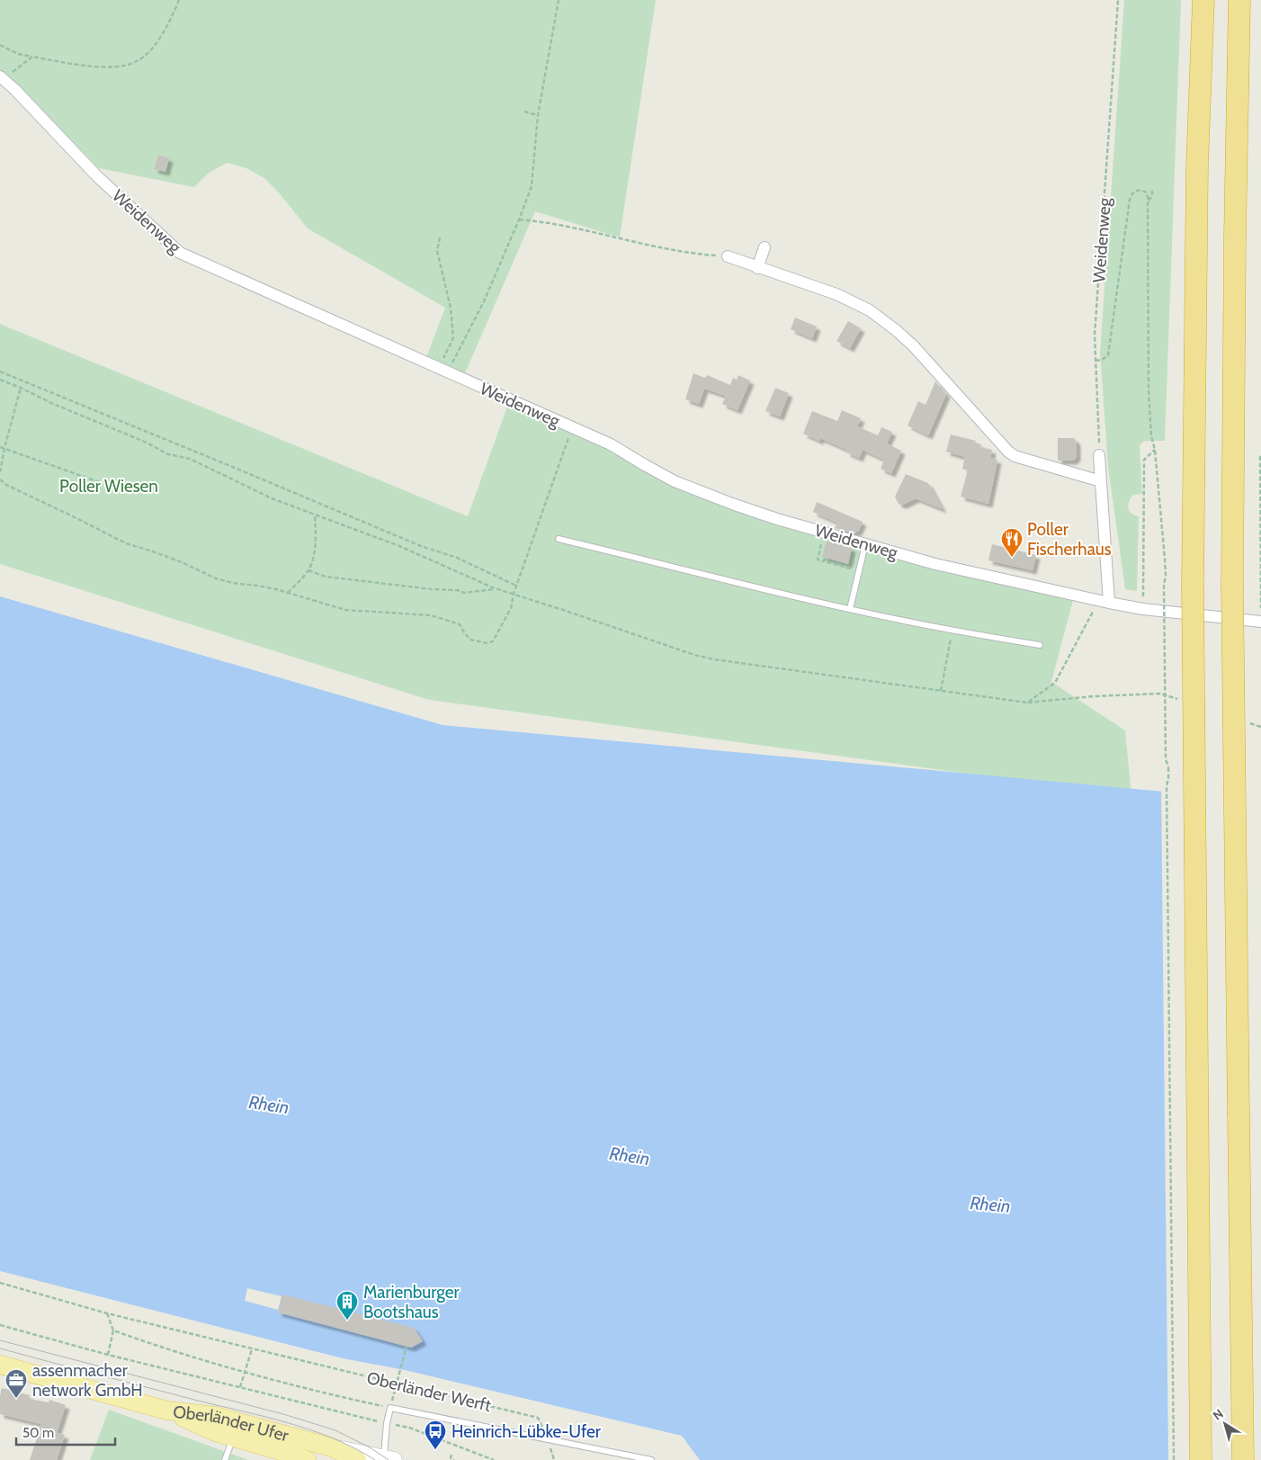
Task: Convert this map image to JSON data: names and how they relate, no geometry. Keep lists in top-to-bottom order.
{
  "streets": {
    "main road": ["Oberländer Ufer"],
    "street": ["Weidenweg"],
    "lane": ["Oberländer Werft"]
  },
  "water": ["Rhein"],
  "parks": ["Poller Wiesen"],
  "places": {
    "restaurant": ["Poller Fischerhaus"],
    "building": ["Marienburger Bootshaus"],
    "office": ["assenmacher network GmbH"],
    "bus stop": ["Heinrich-Lübke-Ufer"]
  },
  "scale_bar": "50 m",
  "north": "top left"
}
